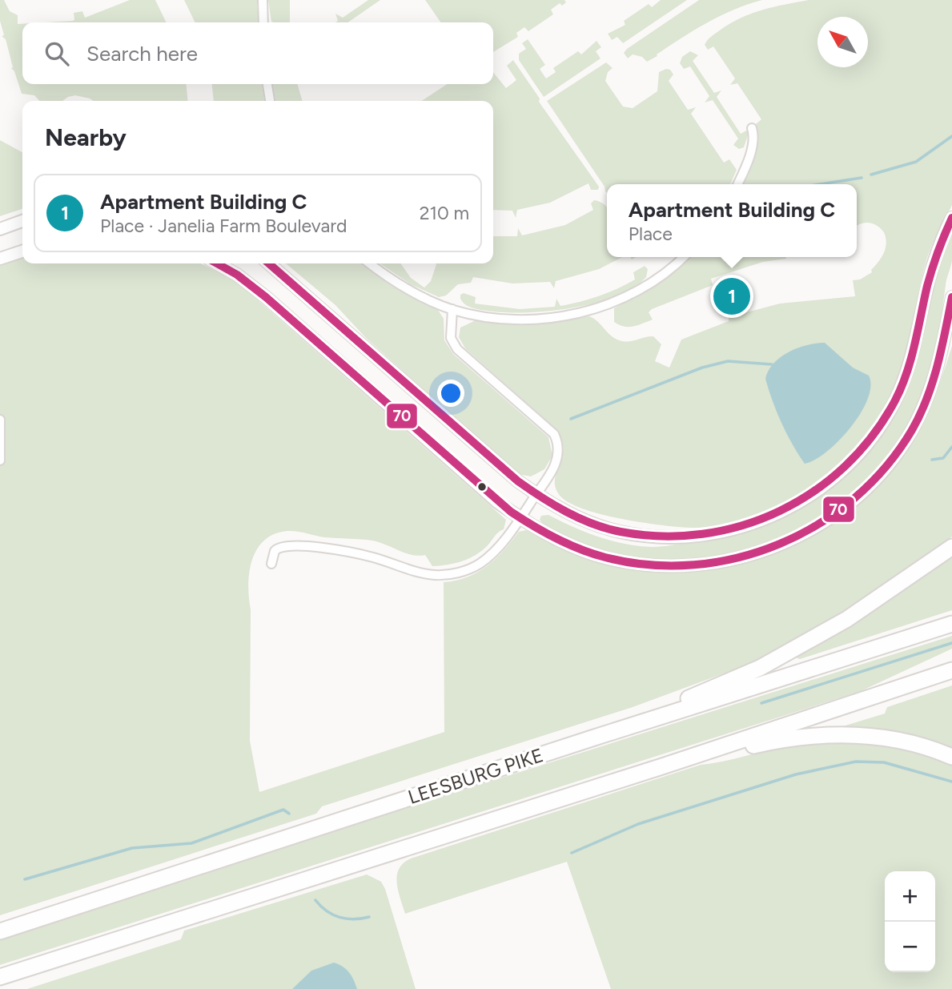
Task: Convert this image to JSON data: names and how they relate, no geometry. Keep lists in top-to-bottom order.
{
  "streets": {
    "highway": ["LEESBURG PIKE"]
  },
  "lines": ["transit line 70"],
  "north": "top left",
  "page": {
    "search": "Search here",
    "heading": "Nearby",
    "list": [
      {
        "mark": "1",
        "name": "Apartment Building C",
        "note": "Place · Janelia Farm Boulevard",
        "value": "210 m"
      }
    ],
    "popup": ["Apartment Building C", "Place"],
    "pins": "1",
    "map_buttons": ["+", "−"]
  }
}
